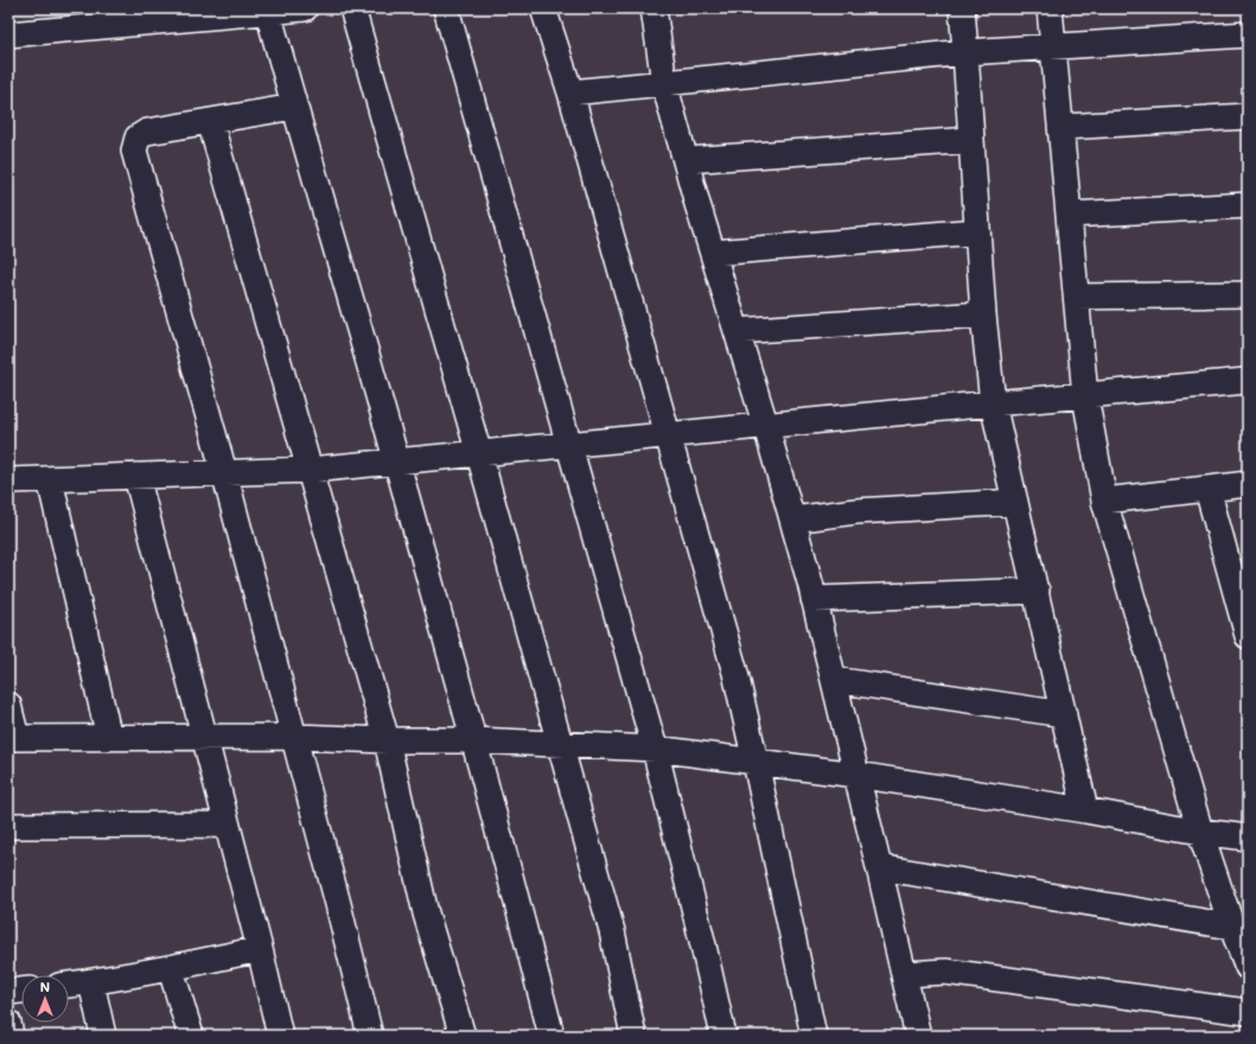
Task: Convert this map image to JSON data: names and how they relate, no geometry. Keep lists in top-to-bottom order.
{
  "north": "top"
}
